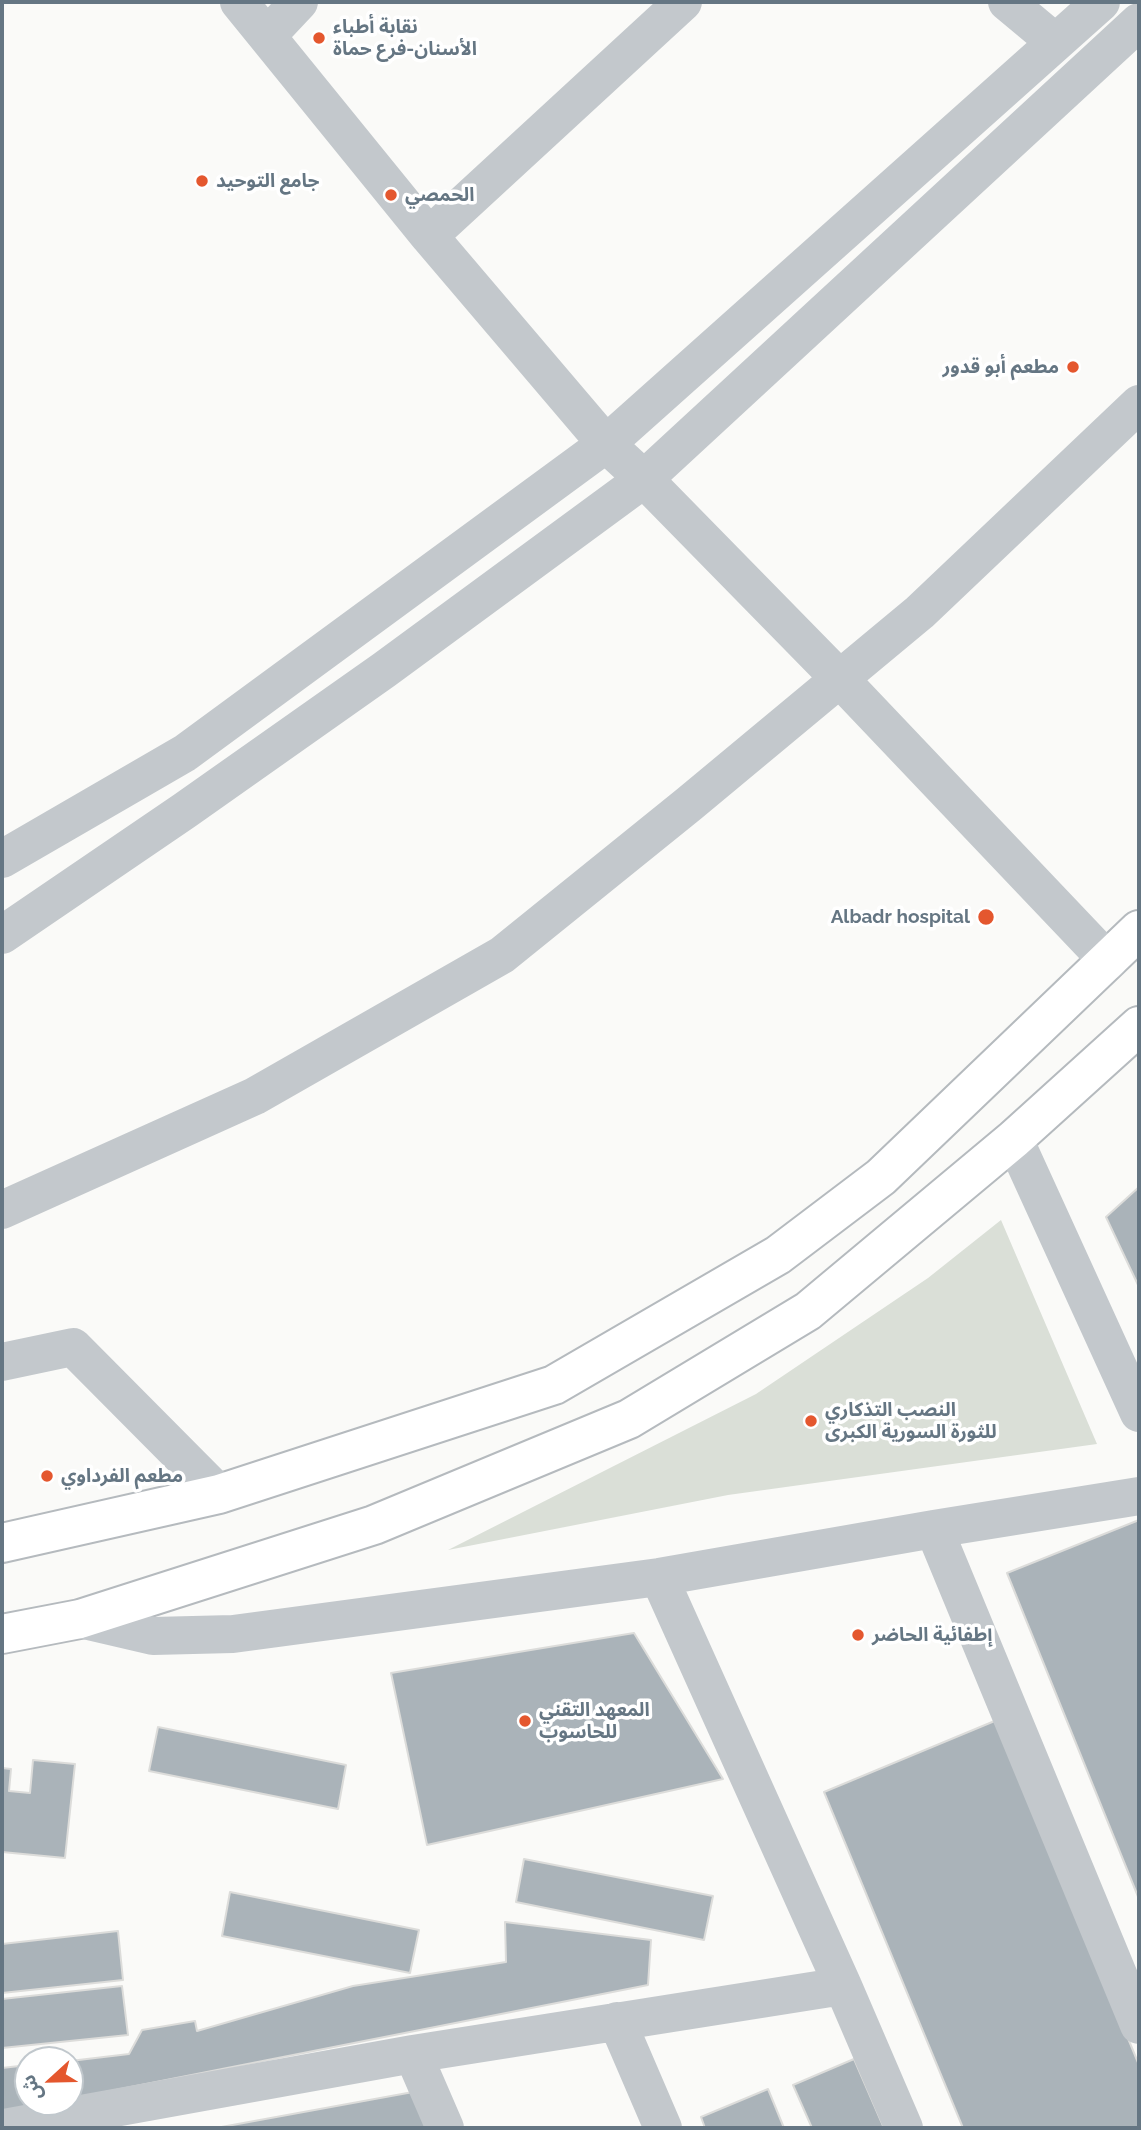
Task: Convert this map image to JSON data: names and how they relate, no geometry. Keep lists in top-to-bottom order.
{
  "places": [
    "نقابة أطباء الأسنان-فرع حماة",
    "جامع التوحيد",
    "الحمصي",
    "مطعم أبو قدور",
    "Albadr hospital",
    "النصب التذكاري للثورة السورية الكبرى",
    "مطعم الفرداوي",
    "إطفائية الحاضر",
    "المعهد التقني للحاسوب"
  ],
  "north": "left"
}
